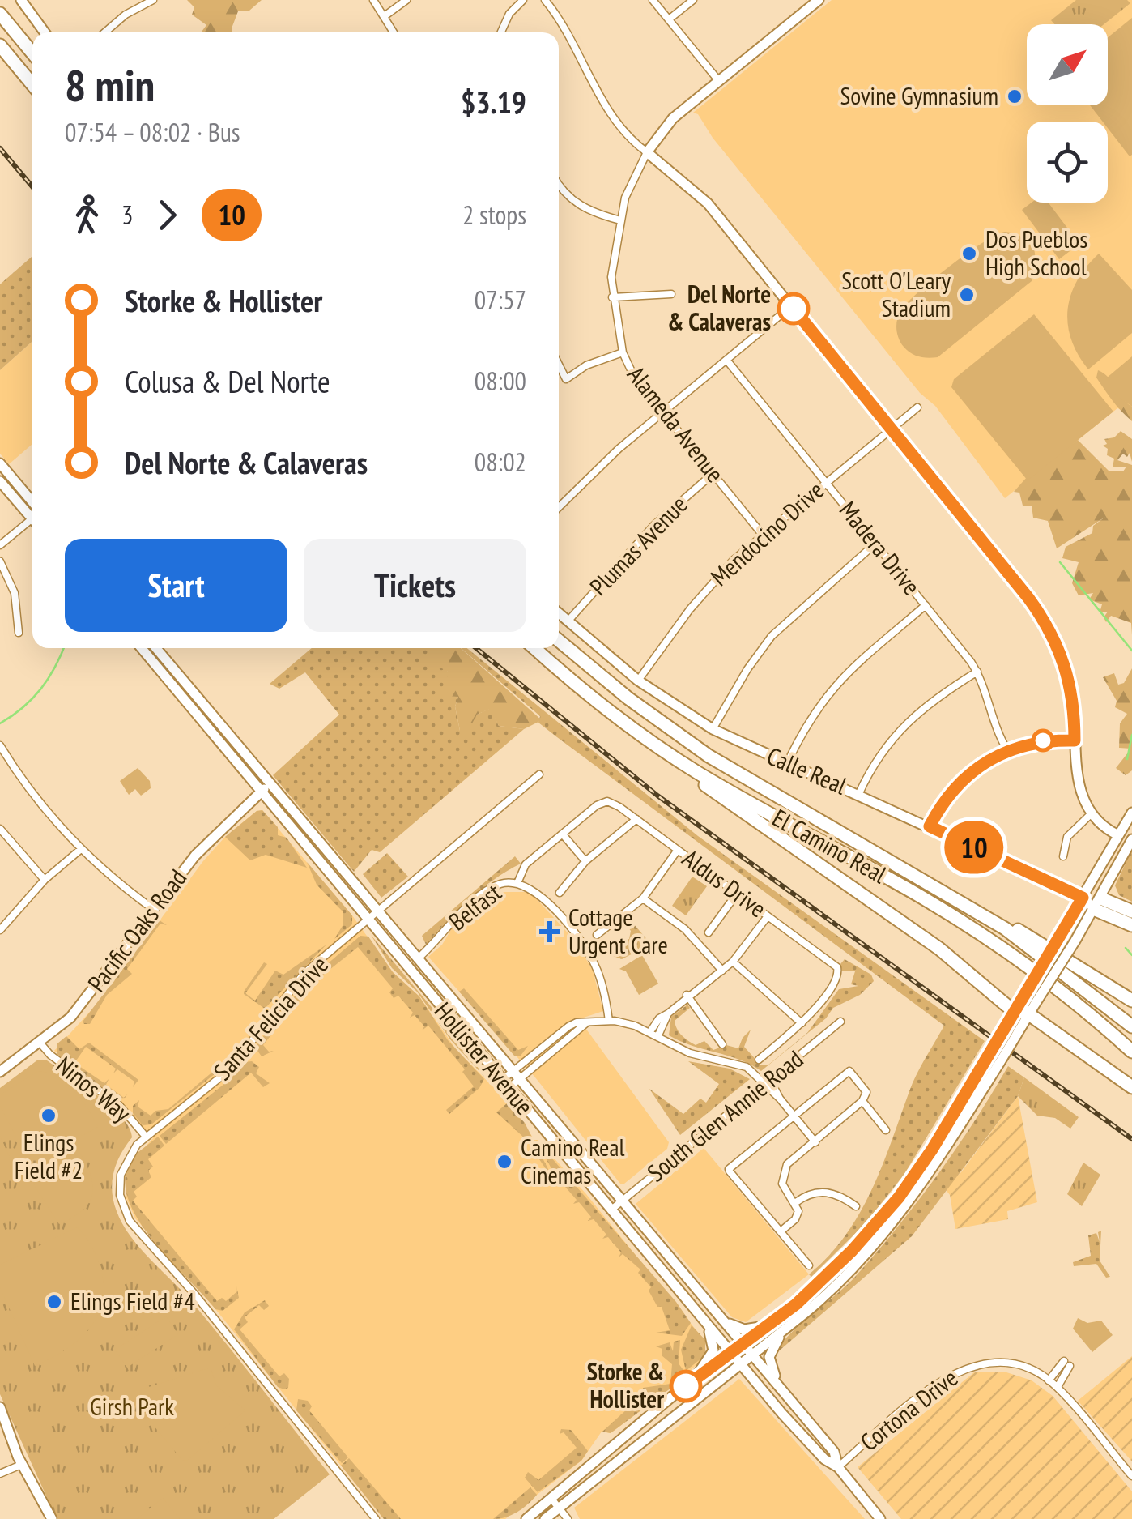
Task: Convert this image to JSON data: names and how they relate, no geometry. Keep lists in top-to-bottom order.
{
  "streets": {
    "highway": ["El Camino Real"],
    "main road": [
      "Alameda Avenue",
      "Calle Real",
      "Pacific Oaks Road",
      "Hollister Avenue"
    ],
    "street": [
      "Mendocino Drive",
      "Plumas Avenue",
      "Madera Drive",
      "Aldus Drive",
      "Belfast",
      "Santa Felicia Drive",
      "Ninos Way",
      "South Glen Annie Road",
      "Cortona Drive"
    ]
  },
  "crossings": [
    ["Alameda Avenue", "Mendocino Drive"],
    ["Alameda Avenue", "Plumas Avenue"],
    ["Mendocino Drive", "Madera Drive"],
    ["Mendocino Drive", "Calle Real"],
    ["Plumas Avenue", "Calle Real"],
    ["Aldus Drive", "Belfast"],
    ["Belfast", "Hollister Avenue"],
    ["Pacific Oaks Road", "Hollister Avenue"],
    ["Pacific Oaks Road", "Ninos Way"],
    ["Santa Felicia Drive", "Hollister Avenue"],
    ["Santa Felicia Drive", "Ninos Way"],
    ["Hollister Avenue", "South Glen Annie Road"],
    ["Hollister Avenue", "Cortona Drive"]
  ],
  "parks": ["Girsh Park"],
  "places": {
    "other": [
      "Sovine Gymnasium",
      "Dos Pueblos High School",
      "Scott O'Leary Stadium",
      "Del Norte & Calaveras",
      "Elings Field #2",
      "Camino Real Cinemas",
      "Elings Field #4",
      "Storke & Hollister"
    ],
    "health": ["Cottage Urgent Care"]
  },
  "lines": ["bus line 10"],
  "north": "top right",
  "page": {
    "on_map": "10",
    "heading": ["8 min", "07:54 – 08:02 · Bus", "$3.19"],
    "legs": ["3", "10", "2 stops"],
    "list": [
      {
        "name": "Storke & Hollister",
        "value": "07:57"
      },
      {
        "name": "Colusa & Del Norte",
        "value": "08:00"
      },
      {
        "name": "Del Norte & Calaveras",
        "value": "08:02"
      }
    ],
    "buttons": ["Start", "Tickets"]
  }
}
